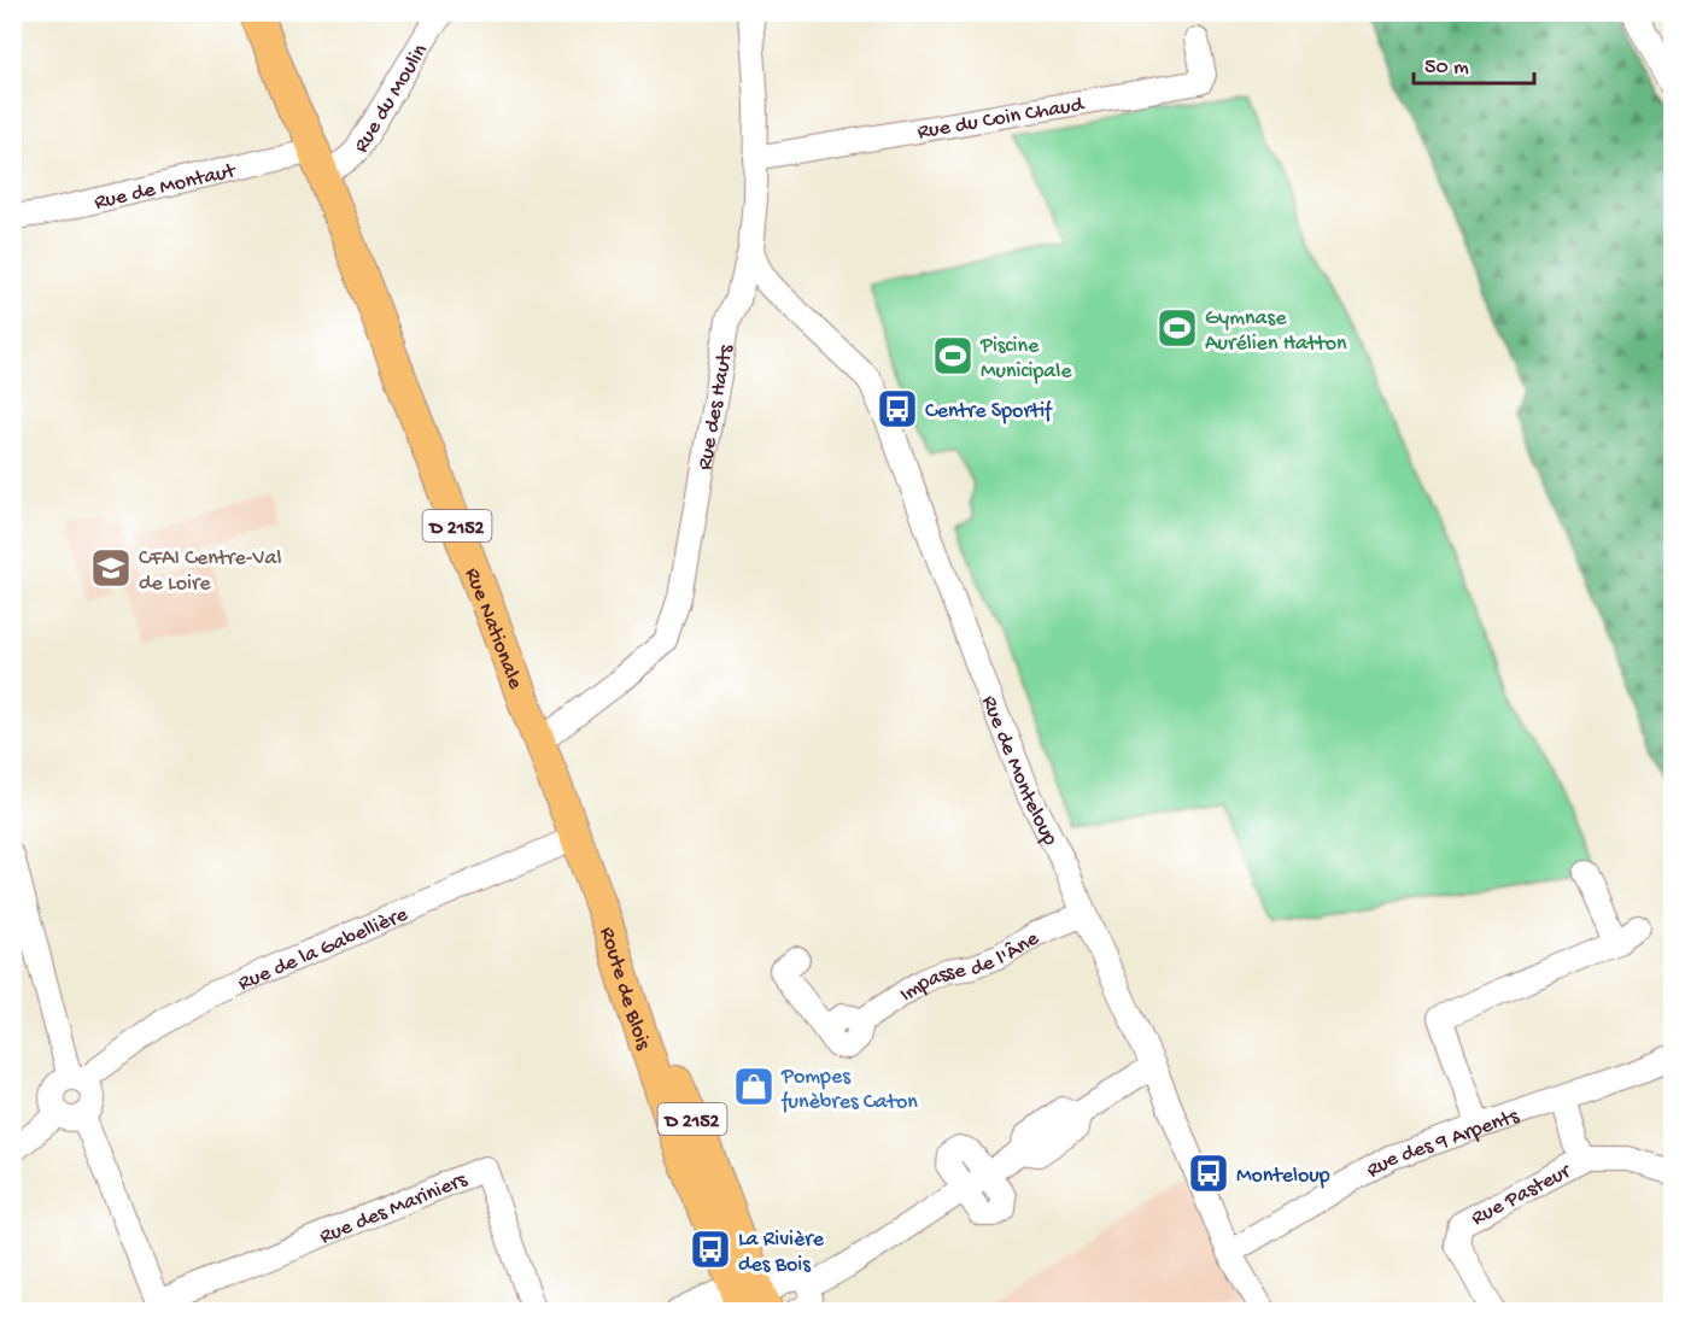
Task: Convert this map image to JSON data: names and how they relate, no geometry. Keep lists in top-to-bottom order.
{
  "streets": {
    "main road": ["D 2152", "Rue Nationale", "Route de Blois"],
    "street": [
      "Rue du Moulin",
      "Rue du Coin Chaud",
      "Rue de Montaut",
      "Rue des Hauts",
      "Rue de Monteloup",
      "Rue de la Gabellière",
      "Impasse de l'Âne",
      "Rue des 9 Arpents",
      "Rue Pasteur",
      "Rue des Mariniers"
    ]
  },
  "crossings": [
    ["Rue du Moulin", "Rue de Montaut"],
    ["Rue du Moulin", "Rue Nationale"],
    ["Rue du Coin Chaud", "Rue des Hauts"],
    ["Rue de Montaut", "Rue Nationale"],
    ["Rue des Hauts", "Rue Nationale"],
    ["Rue des Hauts", "Rue de Monteloup"],
    ["Rue Nationale", "Rue de la Gabellière"],
    ["Rue Nationale", "Route de Blois"],
    ["Rue de Monteloup", "Impasse de l'Âne"],
    ["Rue de Monteloup", "Rue des 9 Arpents"]
  ],
  "places": {
    "sports": ["Gymnase Aurélien Hatton", "Piscine Municipale"],
    "bus stop": ["Centre Sportif", "Monteloup", "La Rivière des Bois"],
    "school or university": ["CFAI Centre-Val de Loire"],
    "shop": ["Pompes funèbres Caton"]
  },
  "scale_bar": "50 m"
}
